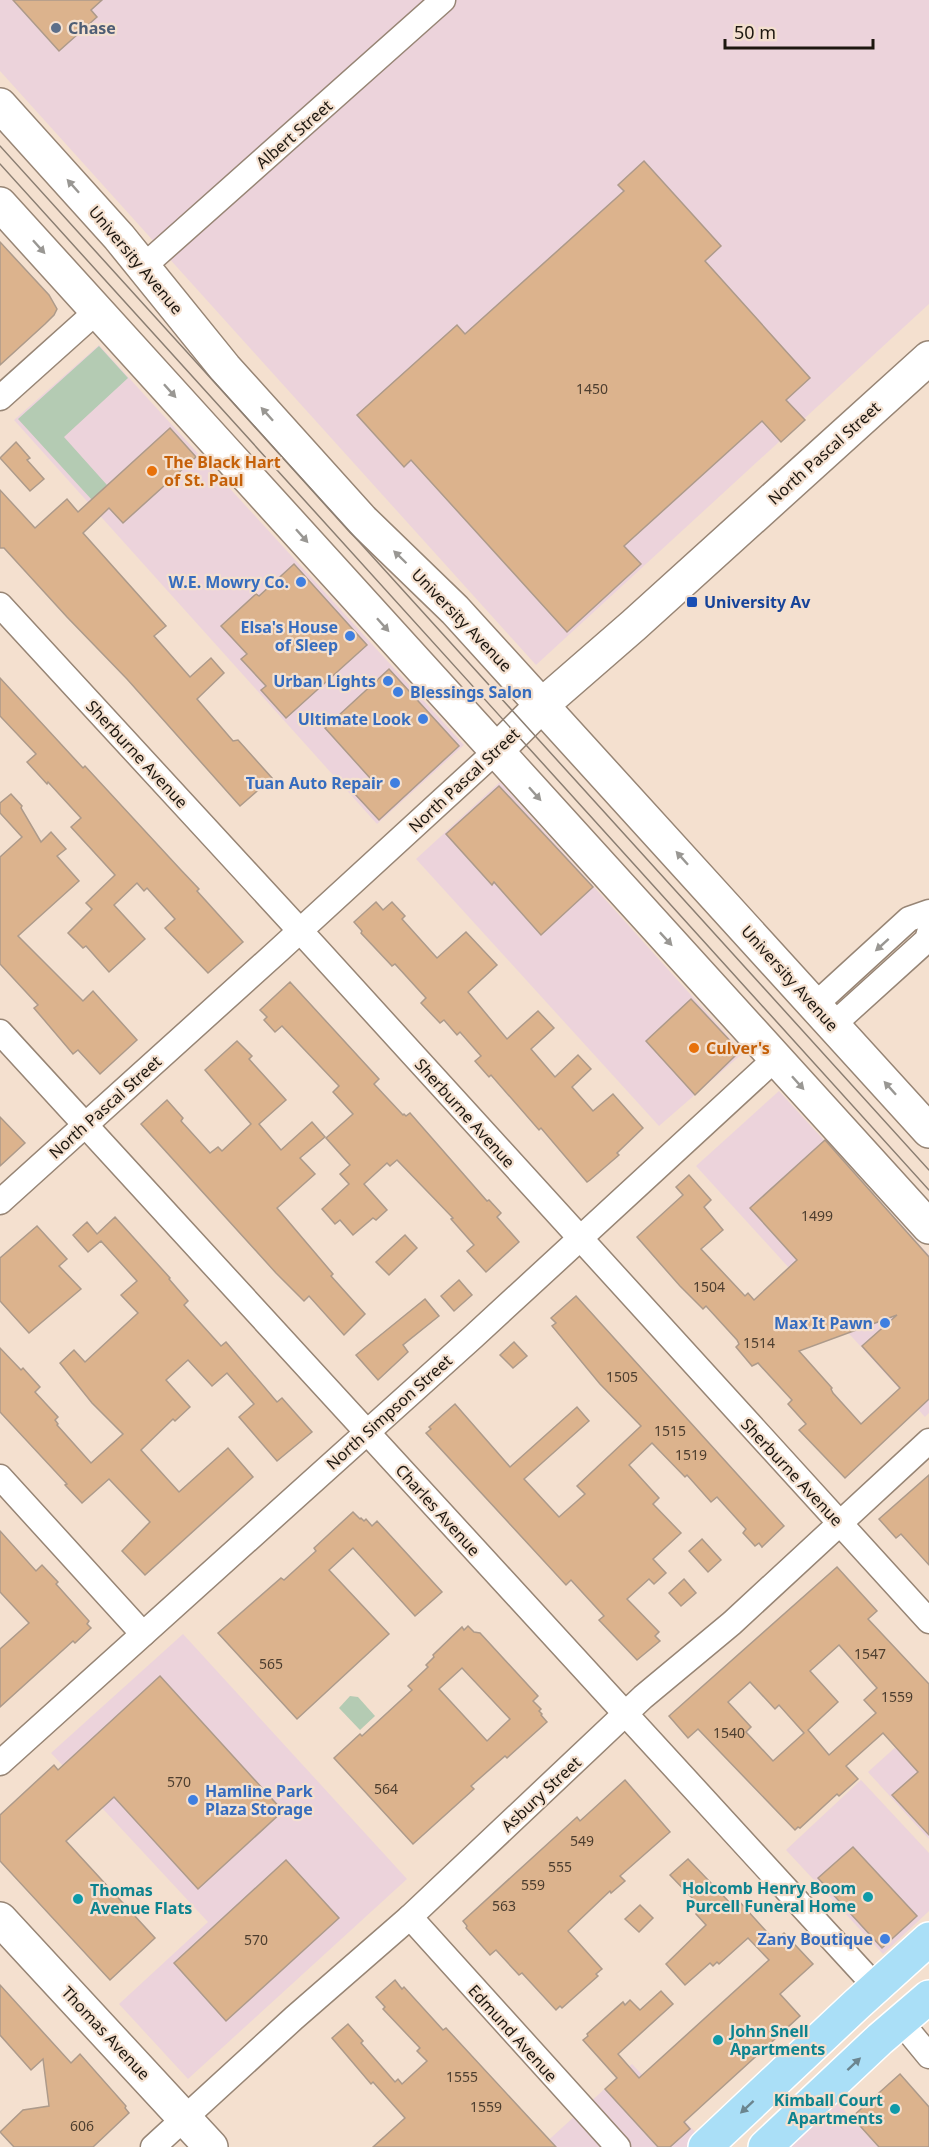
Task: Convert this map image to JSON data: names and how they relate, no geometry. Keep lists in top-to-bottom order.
{
  "streets": {
    "main road": ["University Avenue", "North Pascal Street", "Thomas Avenue"],
    "street": [
      "Albert Street",
      "Sherburne Avenue",
      "North Simpson Street",
      "Charles Avenue",
      "Asbury Street",
      "Edmund Avenue"
    ]
  },
  "crossings": [
    ["Albert Street", "University Avenue"],
    ["University Avenue", "North Pascal Street"],
    ["North Pascal Street", "Sherburne Avenue"],
    ["North Pascal Street", "Charles Avenue"],
    ["Sherburne Avenue", "North Simpson Street"],
    ["Sherburne Avenue", "Asbury Street"],
    ["North Simpson Street", "Charles Avenue"],
    ["Charles Avenue", "Asbury Street"],
    ["Asbury Street", "Thomas Avenue"],
    ["Asbury Street", "Edmund Avenue"]
  ],
  "places": {
    "other": [
      "Chase",
      "The Black Hart of St. Paul",
      "W.E. Mowry Co.",
      "Elsa's House of Sleep",
      "Urban Lights",
      "Blessings Salon",
      "Ultimate Look",
      "Tuan Auto Repair",
      "Culver's",
      "Max It Pawn",
      "Hamline Park Plaza Storage",
      "Holcomb Henry Boom Purcell Funeral Home",
      "Thomas Avenue Flats",
      "Zany Boutique",
      "John Snell Apartments",
      "Kimball Court Apartments"
    ],
    "transit": ["University Av"]
  },
  "house_numbers": [
    "1450",
    "1499",
    "1504",
    "1514",
    "1505",
    "1515",
    "1519",
    "1547",
    "565",
    "1559",
    "1540",
    "570",
    "564",
    "549",
    "555",
    "559",
    "563",
    "570",
    "1555",
    "1559",
    "606"
  ],
  "scale_bar": "50 m"
}
